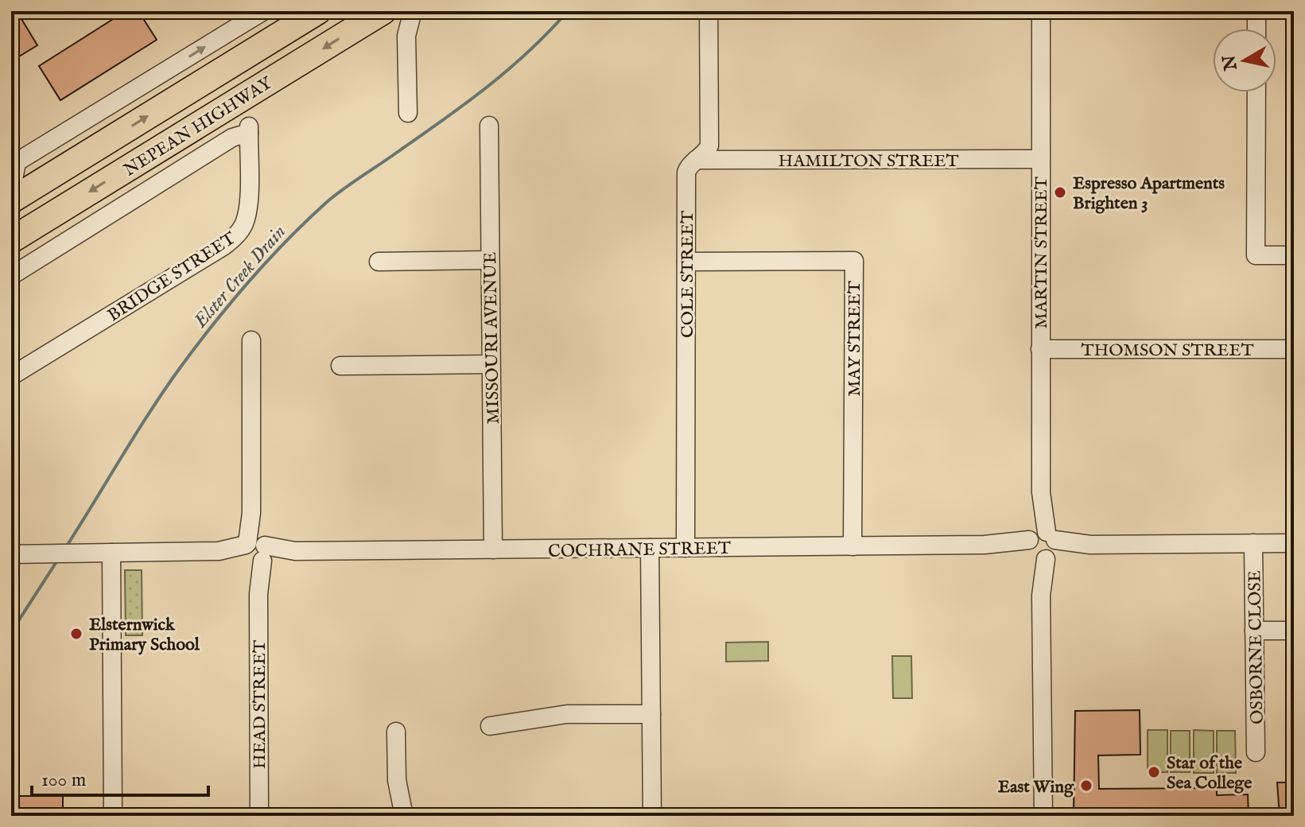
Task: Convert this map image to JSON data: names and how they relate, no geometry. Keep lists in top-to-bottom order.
{
  "streets": {
    "highway": ["NEPEAN HIGHWAY"],
    "street": [
      "HAMILTON STREET",
      "MARTIN STREET",
      "COLE STREET",
      "BRIDGE STREET",
      "MISSOURI AVENUE",
      "MAY STREET",
      "THOMSON STREET",
      "COCHRANE STREET",
      "OSBORNE CLOSE",
      "HEAD STREET"
    ]
  },
  "crossings": [
    ["HAMILTON STREET", "MARTIN STREET"],
    ["HAMILTON STREET", "COLE STREET"],
    ["MARTIN STREET", "THOMSON STREET"],
    ["MARTIN STREET", "COCHRANE STREET"],
    ["COLE STREET", "MAY STREET"],
    ["COLE STREET", "COCHRANE STREET"],
    ["MISSOURI AVENUE", "COCHRANE STREET"],
    ["MAY STREET", "COCHRANE STREET"],
    ["COCHRANE STREET", "OSBORNE CLOSE"],
    ["COCHRANE STREET", "HEAD STREET"]
  ],
  "water": ["Elster Creek Drain"],
  "places": [
    "Espresso Apartments Brighten 3",
    "Elsternwick Primary School",
    "Star of the Sea College",
    "East Wing"
  ],
  "scale_bar": "100 m",
  "north": "left"
}
